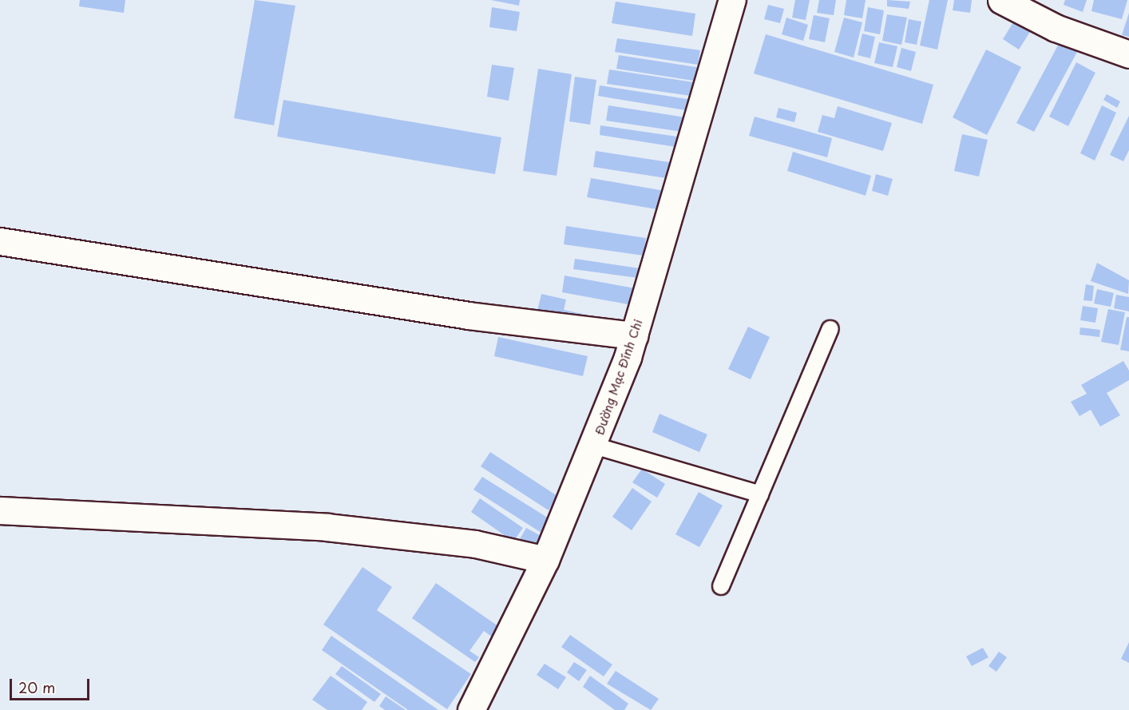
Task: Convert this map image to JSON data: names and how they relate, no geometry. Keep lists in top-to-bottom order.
{
  "streets": {
    "street": ["Đường Mạc Đĩnh Chi"]
  },
  "scale_bar": "20 m"
}
